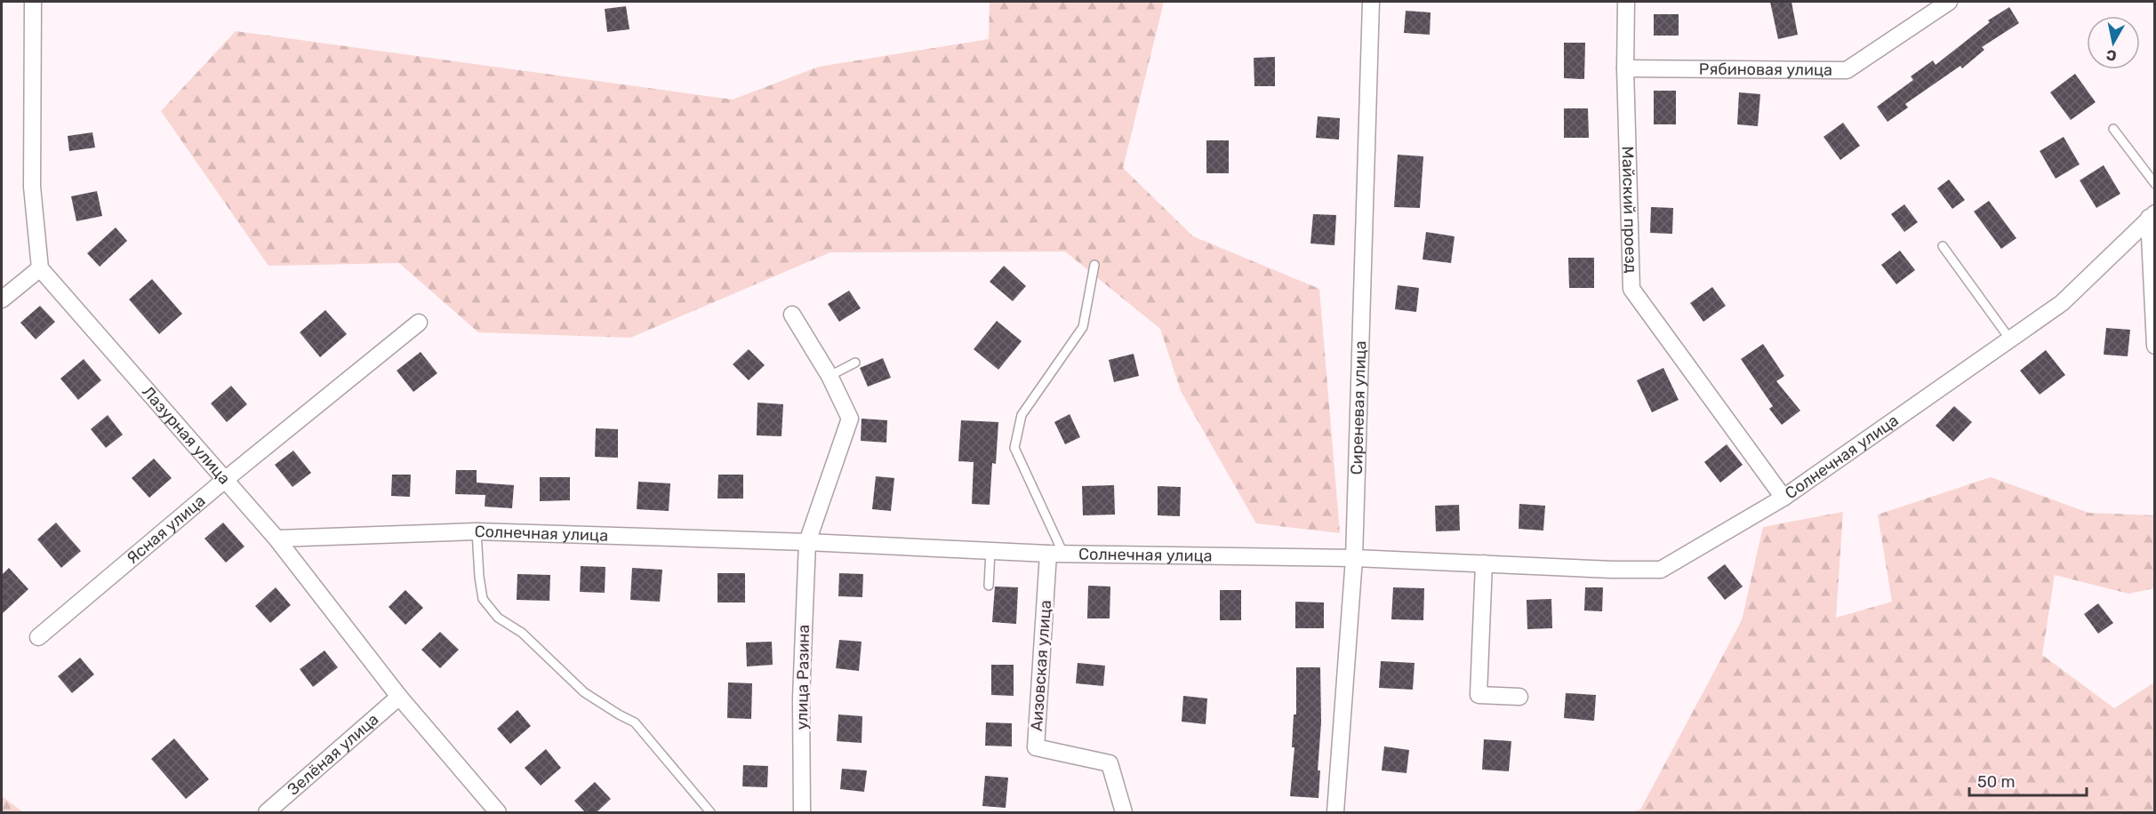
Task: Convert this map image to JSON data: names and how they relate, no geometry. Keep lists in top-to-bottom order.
{
  "streets": {
    "street": [
      "Рябиновая улица",
      "Майский проезд",
      "Сиреневая улица",
      "Лазурная улица",
      "Солнечная улица",
      "Ясная улица",
      "Аизовская улица",
      "улица Разина",
      "Зелёная улица"
    ]
  },
  "crossings": [
    ["Рябиновая улица", "Майский проезд"],
    ["Майский проезд", "Солнечная улица"],
    ["Сиреневая улица", "Солнечная улица"],
    ["Лазурная улица", "Солнечная улица"],
    ["Лазурная улица", "Ясная улица"],
    ["Лазурная улица", "Зелёная улица"],
    ["Солнечная улица", "Аизовская улица"],
    ["Солнечная улица", "улица Разина"]
  ],
  "scale_bar": "50 m",
  "north": "bottom"
}
